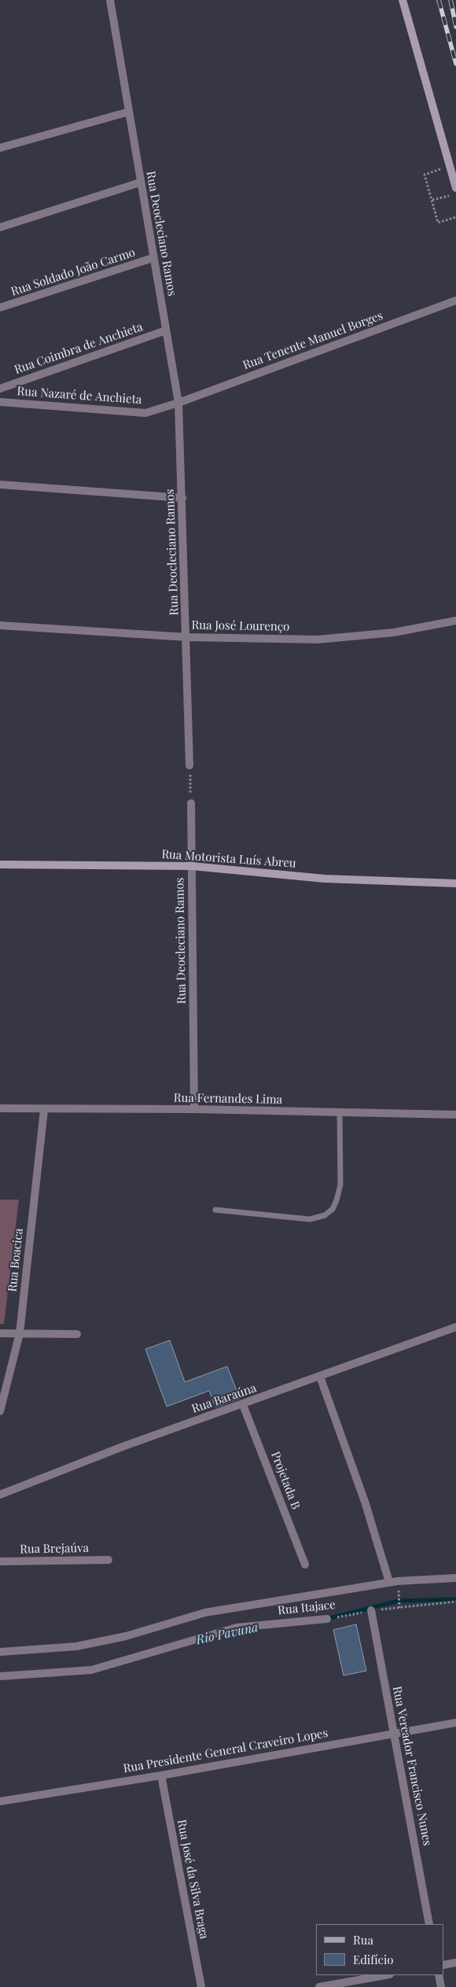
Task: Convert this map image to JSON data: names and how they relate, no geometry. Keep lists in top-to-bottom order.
{
  "streets": {
    "main road": ["Rua Motorista Luís Abreu"],
    "street": [
      "Rua Deocleciano Ramos",
      "Rua Soldado João Carmo",
      "Rua Tenente Manuel Borges",
      "Rua Coimbra de Anchieta",
      "Rua Nazaré de Anchieta",
      "Rua José Lourenço",
      "Rua Fernandes Lima",
      "Rua Boacica",
      "Rua Baraúna",
      "Projetada B",
      "Rua Brejaúva",
      "Rua Itajace",
      "Rua Presidente General Craveiro Lopes",
      "Rua Vereador Francisco Nunes",
      "Rua José da Silva Braga"
    ]
  },
  "crossings": [
    ["Rua Deocleciano Ramos", "Rua Soldado João Carmo"],
    ["Rua Deocleciano Ramos", "Rua Tenente Manuel Borges"],
    ["Rua Deocleciano Ramos", "Rua Coimbra de Anchieta"],
    ["Rua Deocleciano Ramos", "Rua Nazaré de Anchieta"],
    ["Rua Deocleciano Ramos", "Rua José Lourenço"],
    ["Rua Deocleciano Ramos", "Rua Motorista Luís Abreu"],
    ["Rua Deocleciano Ramos", "Rua Fernandes Lima"],
    ["Rua Tenente Manuel Borges", "Rua Nazaré de Anchieta"],
    ["Rua Fernandes Lima", "Rua Boacica"],
    ["Rua Baraúna", "Projetada B"],
    ["Rua Itajace", "Rua Vereador Francisco Nunes"],
    ["Rua Presidente General Craveiro Lopes", "Rua Vereador Francisco Nunes"],
    ["Rua Presidente General Craveiro Lopes", "Rua José da Silva Braga"]
  ],
  "water": ["Rio Pavuna"],
  "legend": ["Rua", "Edifício"]
}
